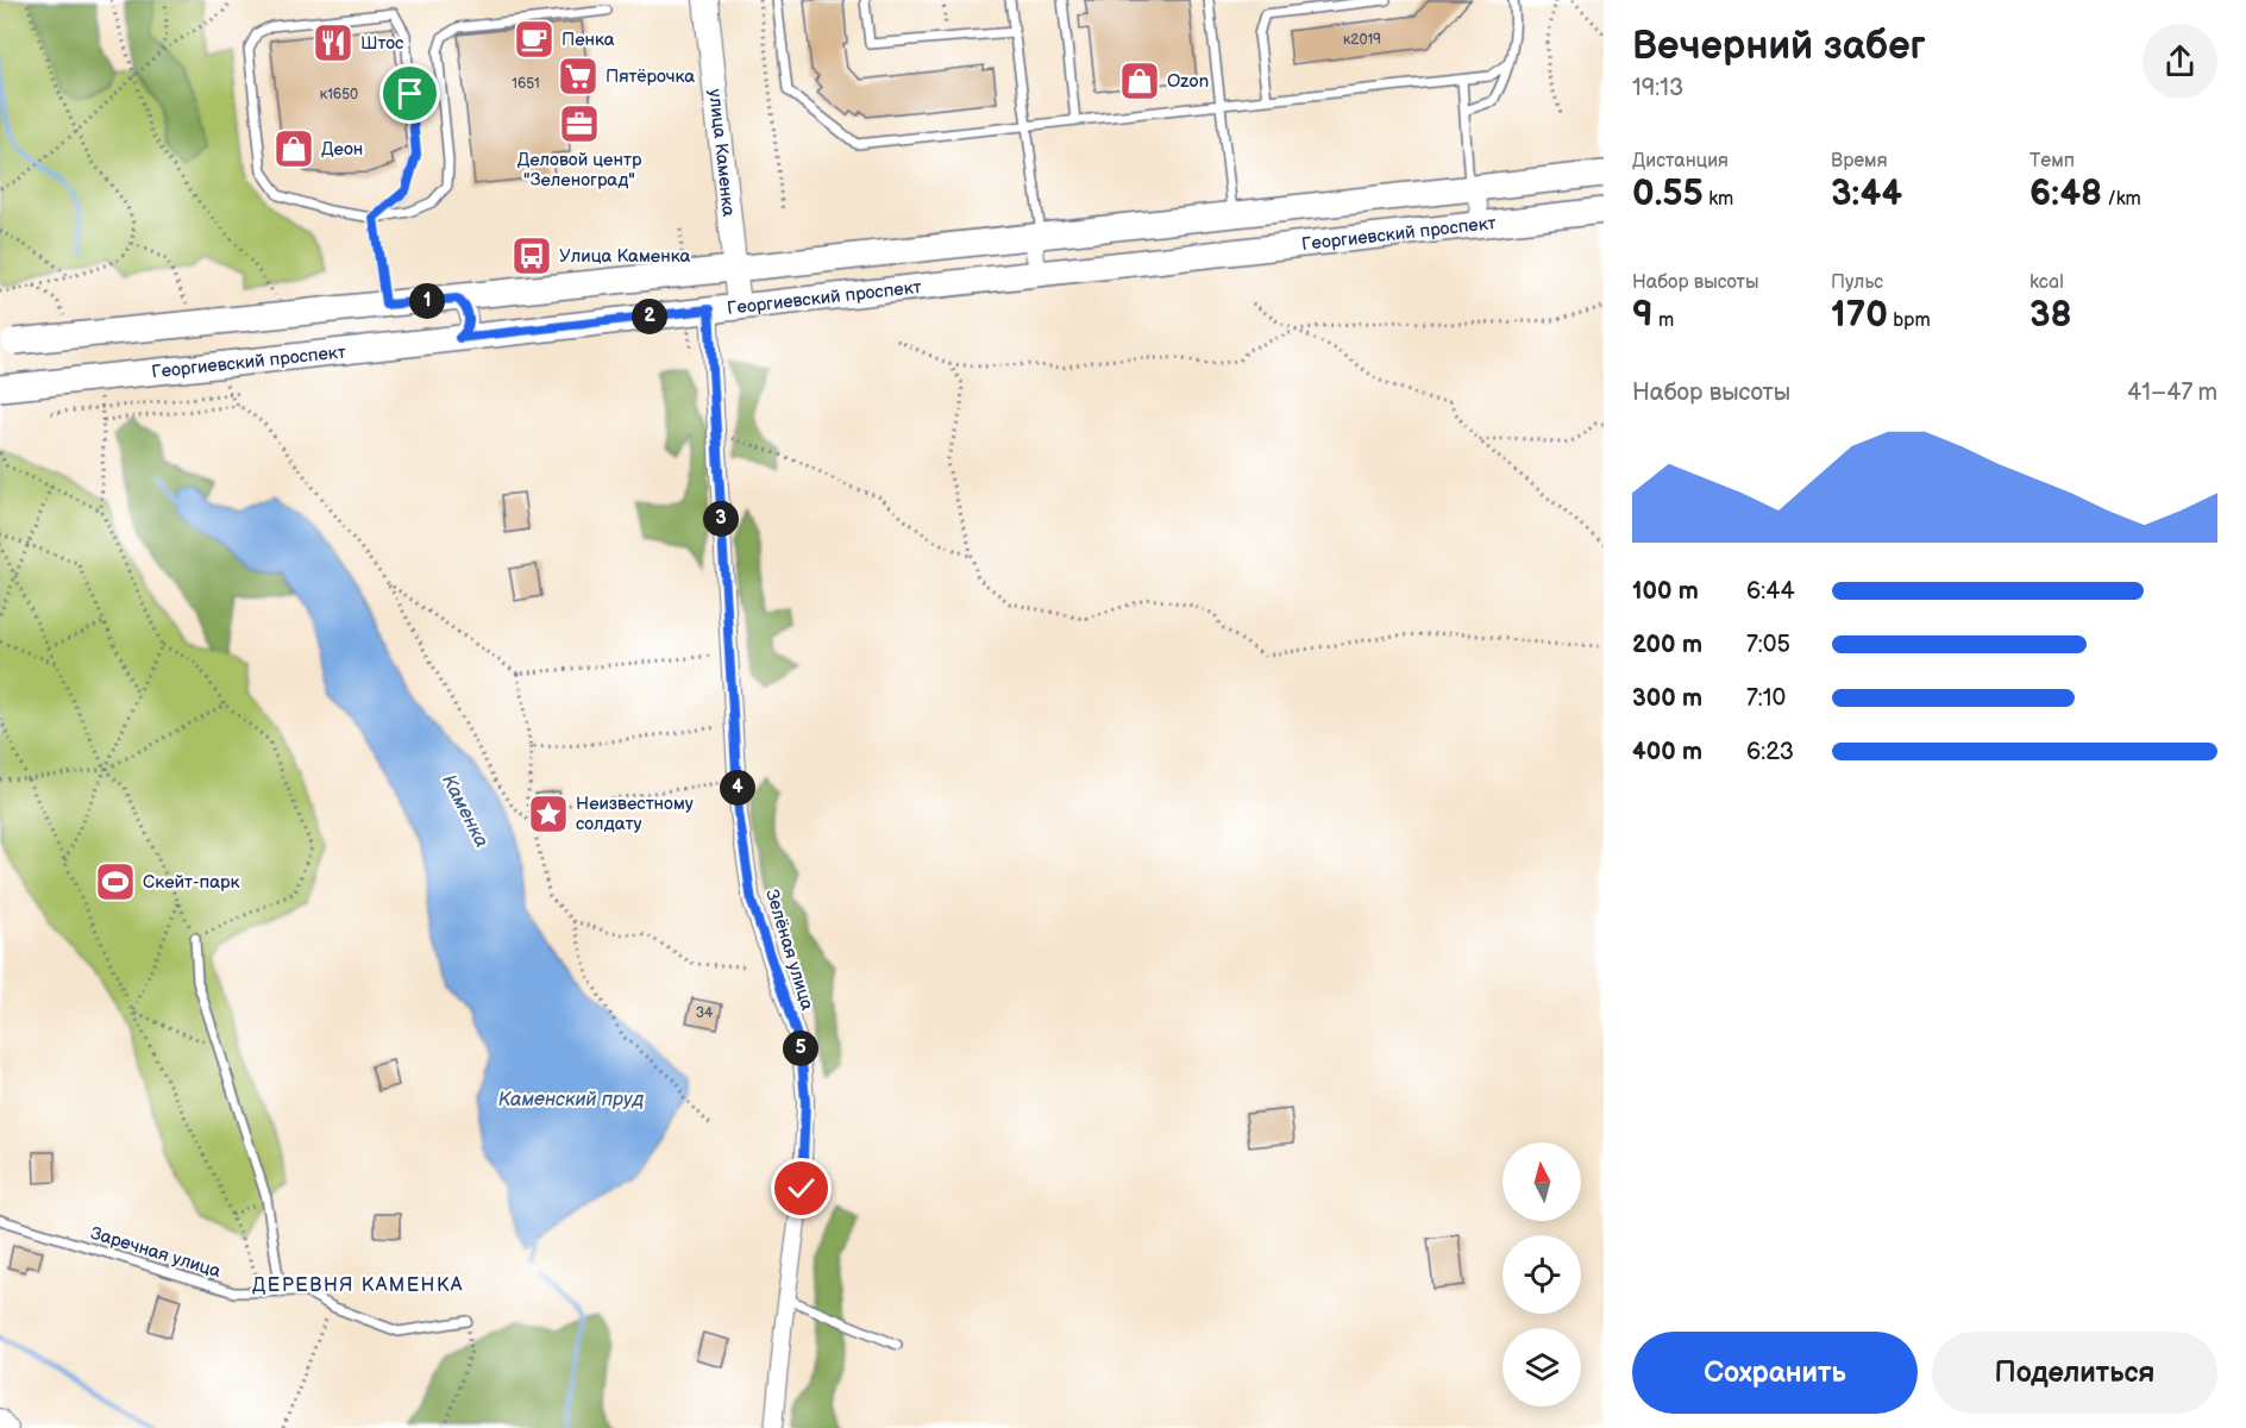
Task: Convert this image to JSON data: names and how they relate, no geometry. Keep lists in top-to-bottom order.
{
  "streets": {
    "main road": ["улица Каменка", "Георгиевский проспект"],
    "street": ["Зелёная улица"],
    "lane": ["Заречная улица"]
  },
  "crossings": [
    ["улица Каменка", "Георгиевский проспект"],
    ["Георгиевский проспект", "Зелёная улица"]
  ],
  "districts": ["ДЕРЕВНЯ КАМЕНКА"],
  "water": ["Каменка", "Каменский пруд"],
  "places": {
    "cafe": ["Пенка"],
    "restaurant": ["Штос"],
    "supermarket": ["Пятёрочка"],
    "shop": ["Ozon", "Деон"],
    "office": ["Деловой центр \"Зеленоград\""],
    "bus stop": ["Улица Каменка"],
    "place": ["Неизвестному солдату"],
    "sports": ["Скейт-парк"]
  },
  "house_numbers": [
    "к2019",
    "1651",
    "к1650",
    "34"
  ],
  "north": "top",
  "page": {
    "heading": ["Вечерний забег", "19:13"],
    "stats": [
      ["Дистанция", "0.55 km"],
      ["Время", "3:44"],
      ["Темп", "6:48 /km"],
      ["Набор высоты", "9 m"],
      ["Пульс", "170 bpm"],
      ["kcal", "38"]
    ],
    "pins": [
      "1",
      "2",
      "3",
      "4",
      "5"
    ],
    "chart": ["Набор высоты", "41–47 m"],
    "list": [
      {
        "name": "100 m",
        "note": "6:44"
      },
      {
        "name": "200 m",
        "note": "7:05"
      },
      {
        "name": "300 m",
        "note": "7:10"
      },
      {
        "name": "400 m",
        "note": "6:23"
      }
    ],
    "buttons": ["Сохранить", "Поделиться"]
  }
}
